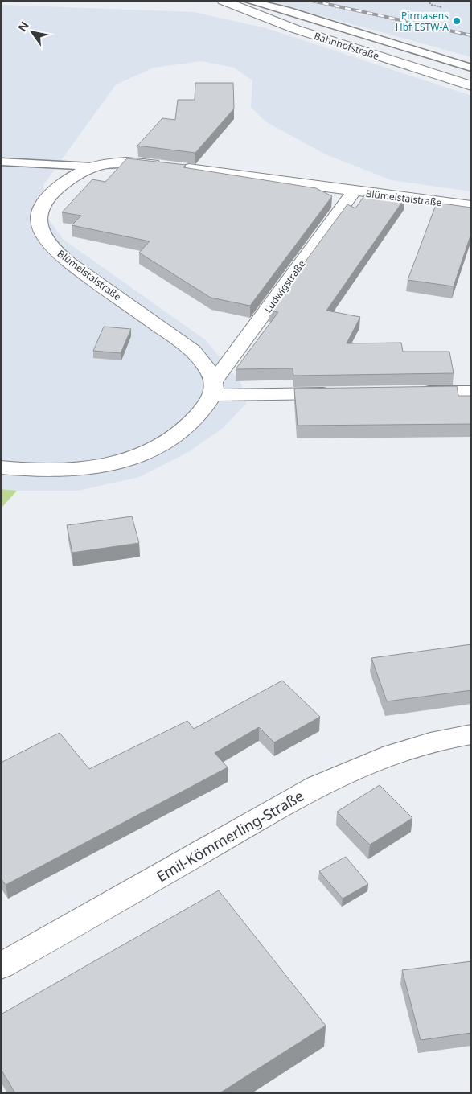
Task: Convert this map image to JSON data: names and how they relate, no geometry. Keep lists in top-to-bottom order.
{
  "streets": {
    "street": [
      "Bahnhofstraße",
      "Blümelstalstraße",
      "Ludwigstraße",
      "Emil-Kömmerling-Straße"
    ]
  },
  "crossings": [
    ["Blümelstalstraße", "Ludwigstraße"]
  ],
  "places": ["Pirmasens Hbf ESTW-A"],
  "north": "top left"
}
